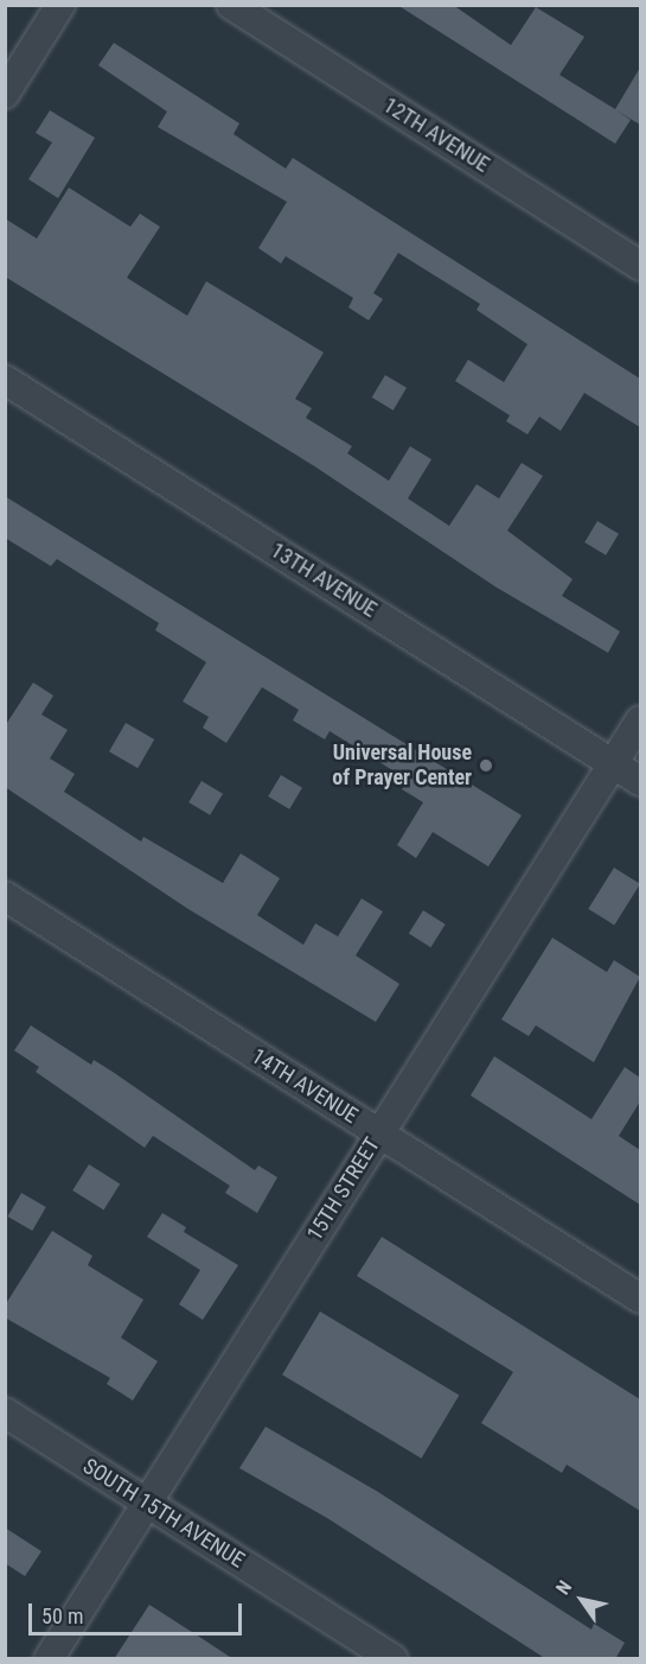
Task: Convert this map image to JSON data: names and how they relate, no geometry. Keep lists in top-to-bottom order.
{
  "streets": {
    "street": [
      "12TH AVENUE",
      "13TH AVENUE",
      "14TH AVENUE",
      "15TH STREET",
      "SOUTH 15TH AVENUE"
    ]
  },
  "crossings": [
    ["13TH AVENUE", "15TH STREET"],
    ["14TH AVENUE", "15TH STREET"],
    ["15TH STREET", "SOUTH 15TH AVENUE"]
  ],
  "places": ["Universal House of Prayer Center"],
  "scale_bar": "50 m",
  "north": "top left"
}
